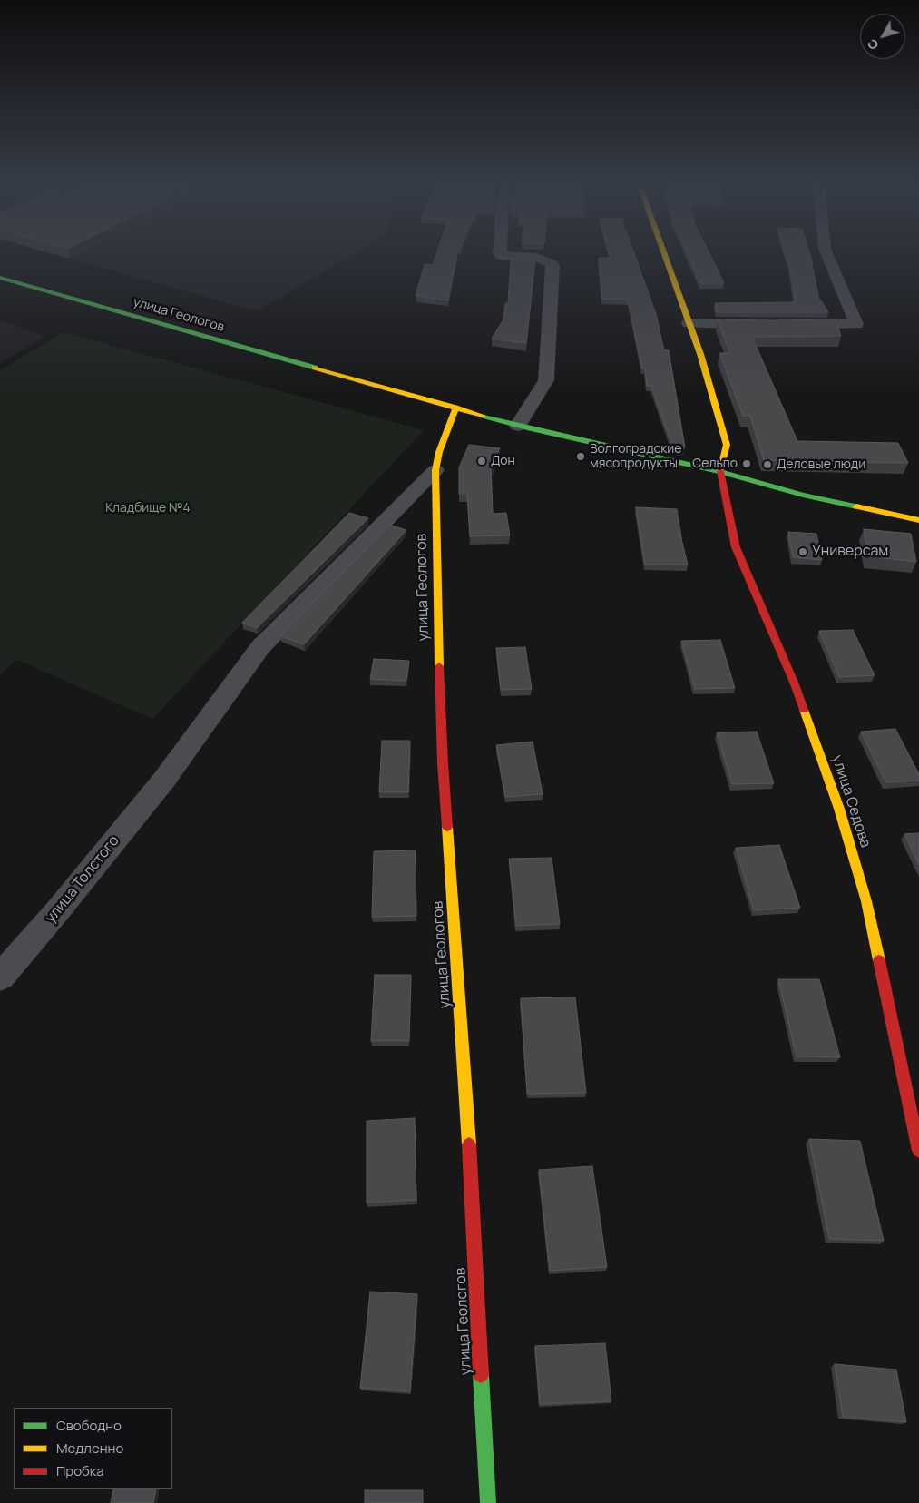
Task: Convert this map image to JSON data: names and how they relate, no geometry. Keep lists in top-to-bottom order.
{
  "streets": {
    "street": ["улица Геологов", "улица Седова", "улица Толстого"]
  },
  "crossings": [
    ["улица Геологов", "улица Седова"],
    ["улица Геологов", "улица Толстого"]
  ],
  "parks": ["Кладбище №4"],
  "places": [
    "Волгоградские мясопродукты",
    "Дон",
    "Сельпо",
    "Деловые люди",
    "Универсам"
  ],
  "legend": ["Свободно", "Медленно", "Пробка"],
  "north": "bottom left"
}
